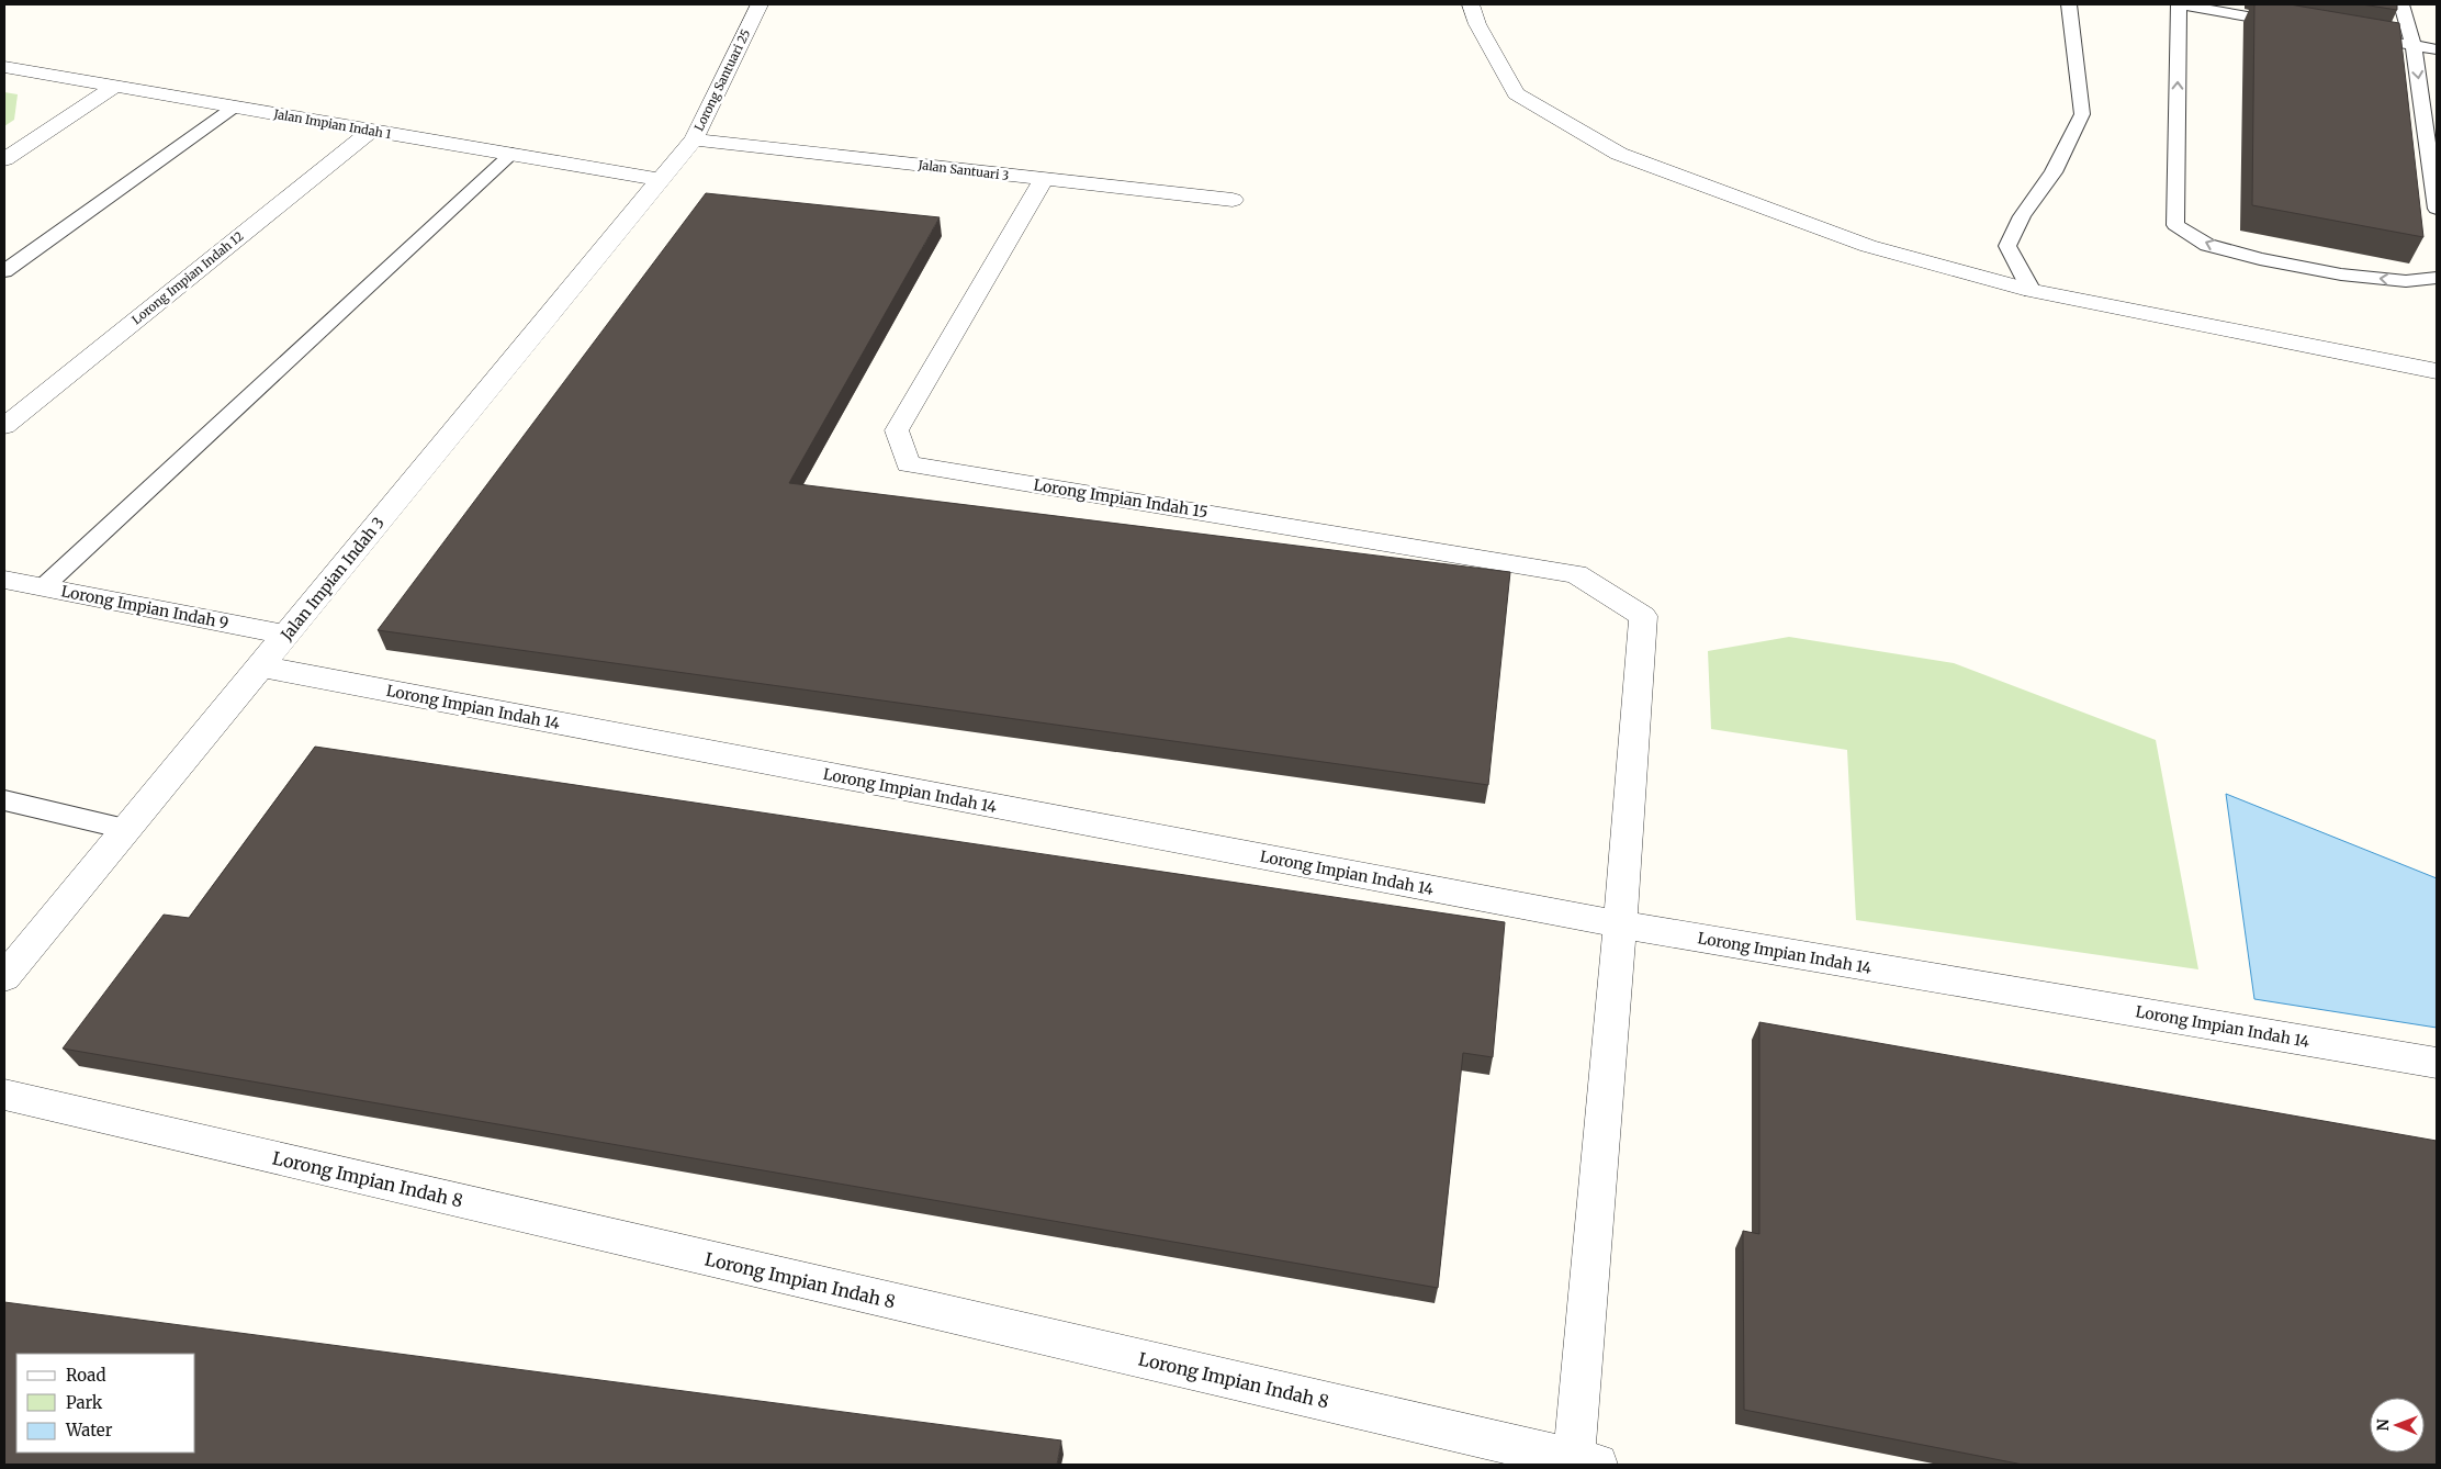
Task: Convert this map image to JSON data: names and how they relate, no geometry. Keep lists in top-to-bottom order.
{
  "streets": {
    "street": [
      "Lorong Santuari 25",
      "Jalan Impian Indah 1",
      "Jalan Santuari 3",
      "Lorong Impian Indah 12",
      "Lorong Impian Indah 15",
      "Jalan Impian Indah 3",
      "Lorong Impian Indah 9",
      "Lorong Impian Indah 14",
      "Lorong Impian Indah 8"
    ]
  },
  "crossings": [
    ["Lorong Santuari 25", "Jalan Impian Indah 1"],
    ["Lorong Santuari 25", "Jalan Santuari 3"],
    ["Lorong Santuari 25", "Jalan Impian Indah 3"],
    ["Jalan Impian Indah 1", "Lorong Impian Indah 12"],
    ["Jalan Impian Indah 1", "Jalan Impian Indah 3"],
    ["Jalan Santuari 3", "Lorong Impian Indah 15"],
    ["Lorong Impian Indah 15", "Lorong Impian Indah 14"],
    ["Jalan Impian Indah 3", "Lorong Impian Indah 9"],
    ["Jalan Impian Indah 3", "Lorong Impian Indah 14"]
  ],
  "legend": ["Road", "Park", "Water"],
  "north": "left"
}
